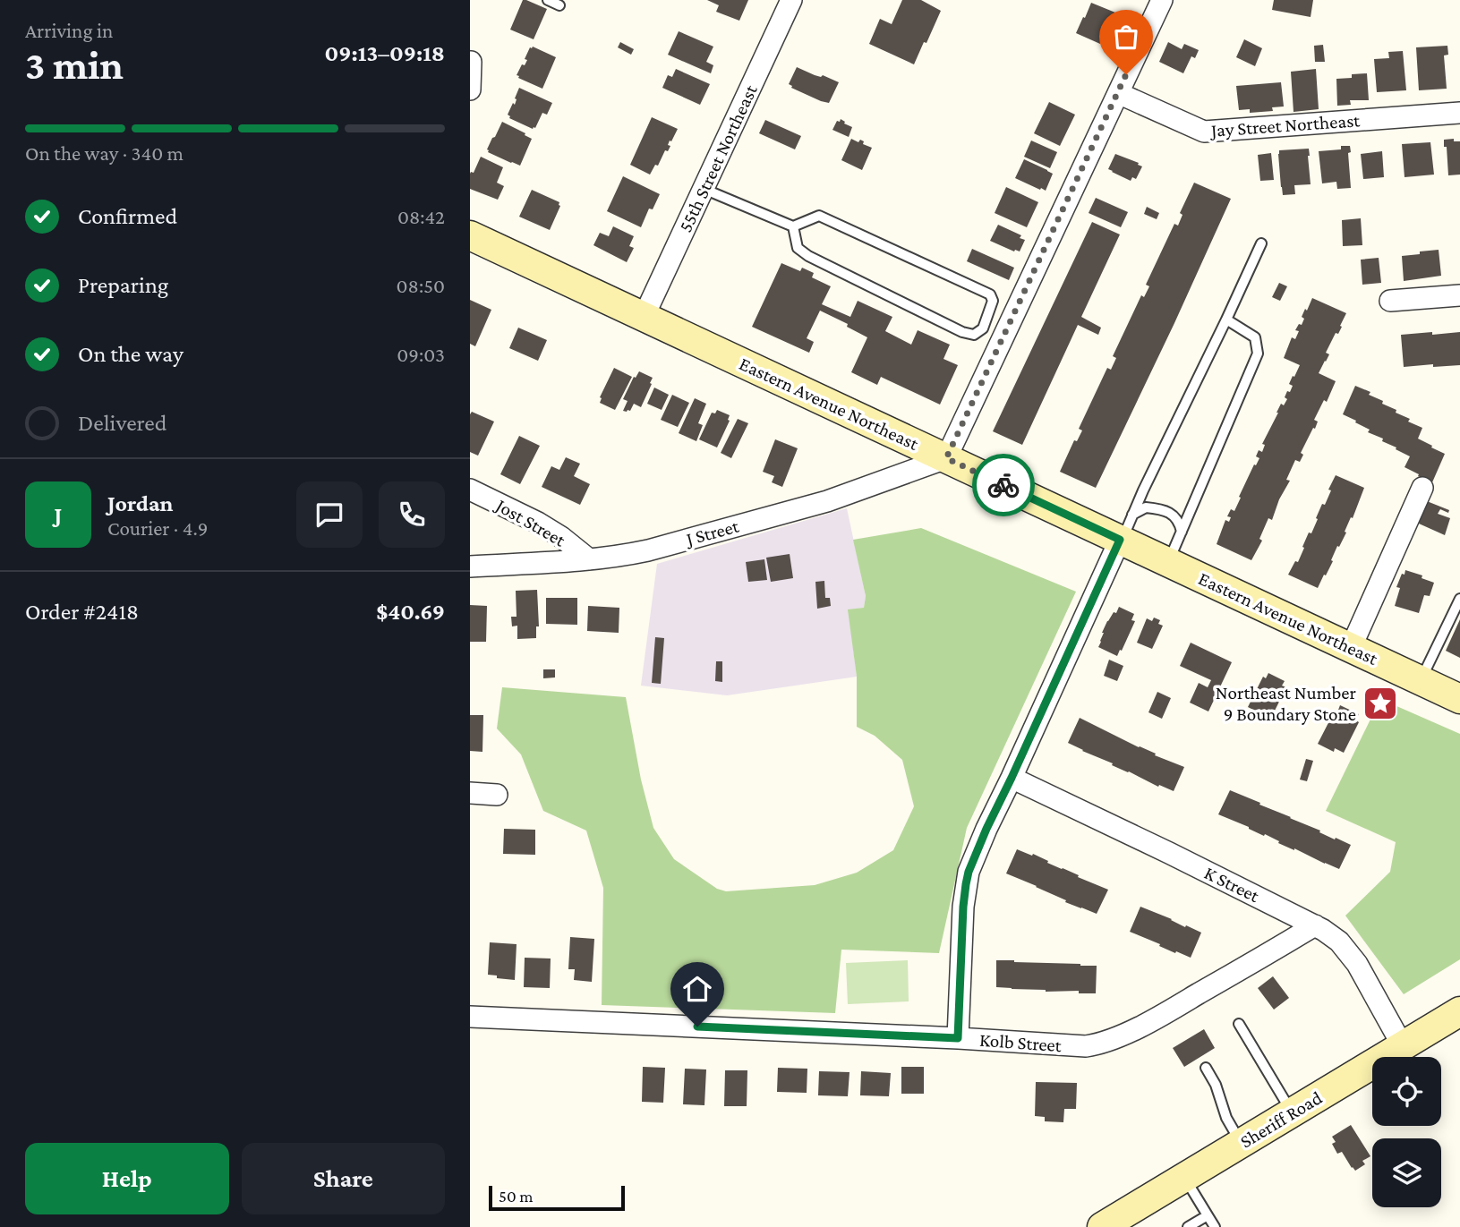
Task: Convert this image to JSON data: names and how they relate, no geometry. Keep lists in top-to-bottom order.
{
  "streets": {
    "main road": ["Eastern Avenue Northeast", "Sheriff Road"],
    "street": [
      "Jay Street Northeast",
      "55th Street Northeast",
      "Jost Street",
      "J Street",
      "K Street",
      "Kolb Street"
    ]
  },
  "crossings": [
    ["55th Street Northeast", "Eastern Avenue Northeast"],
    ["Eastern Avenue Northeast", "J Street"],
    ["Jost Street", "J Street"],
    ["K Street", "Kolb Street"],
    ["K Street", "Sheriff Road"]
  ],
  "places": {
    "place": ["Northeast Number 9 Boundary Stone"]
  },
  "scale_bar": "50 m",
  "page": {
    "heading": ["3 min", "Arriving in", "09:13–09:18"],
    "panel": [
      "Jordan",
      "Courier · 4.9",
      "Order #2418",
      "$40.69"
    ],
    "bar": "On the way · 340 m",
    "list": [
      ["Confirmed", "08:42"],
      ["Preparing", "08:50"],
      ["On the way", "09:03"],
      "Delivered"
    ],
    "round": "J",
    "buttons": ["Help", "Share"],
    "scale": "50 m"
  }
}
